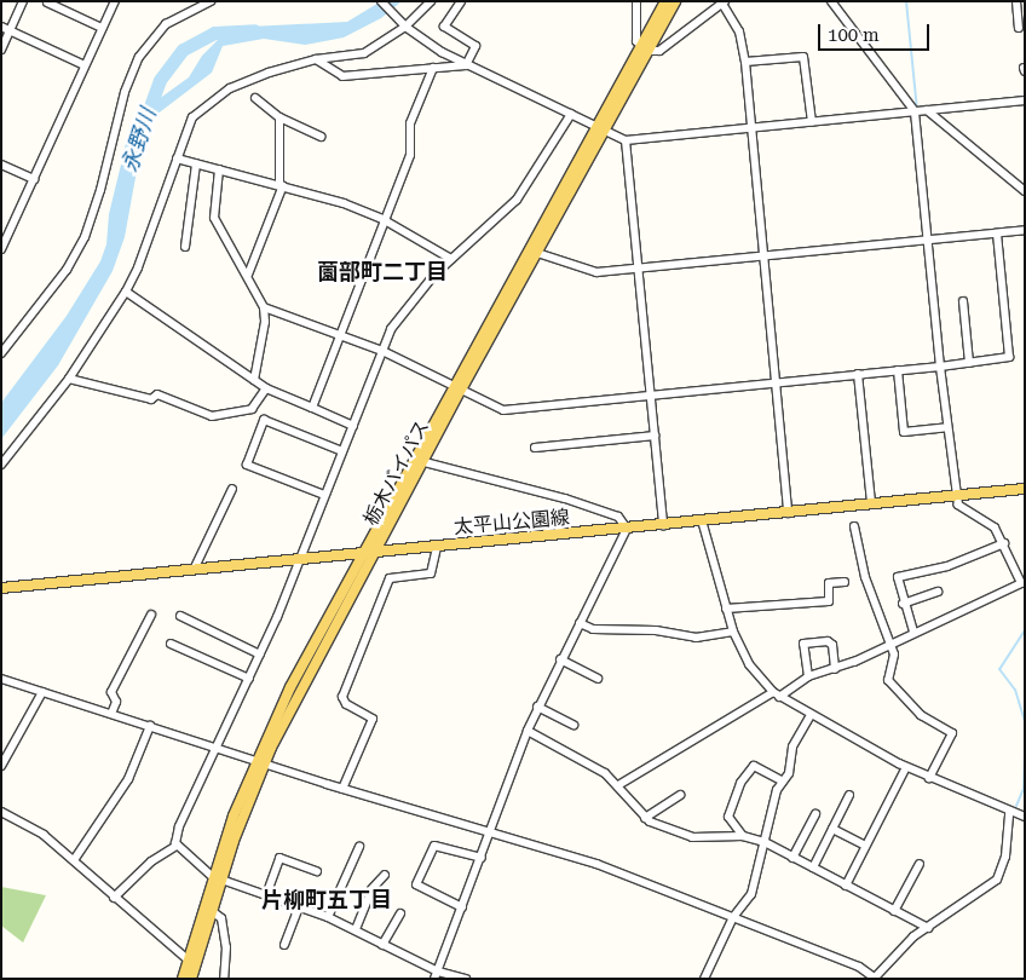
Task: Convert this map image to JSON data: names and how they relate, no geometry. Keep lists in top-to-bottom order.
{
  "streets": {
    "main road": ["栃木バイパス", "太平山公園線"]
  },
  "crossings": [
    ["栃木バイパス", "太平山公園線"]
  ],
  "districts": ["薗部町二丁目", "片柳町五丁目"],
  "water": ["永野川"],
  "scale_bar": "100 m"
}
